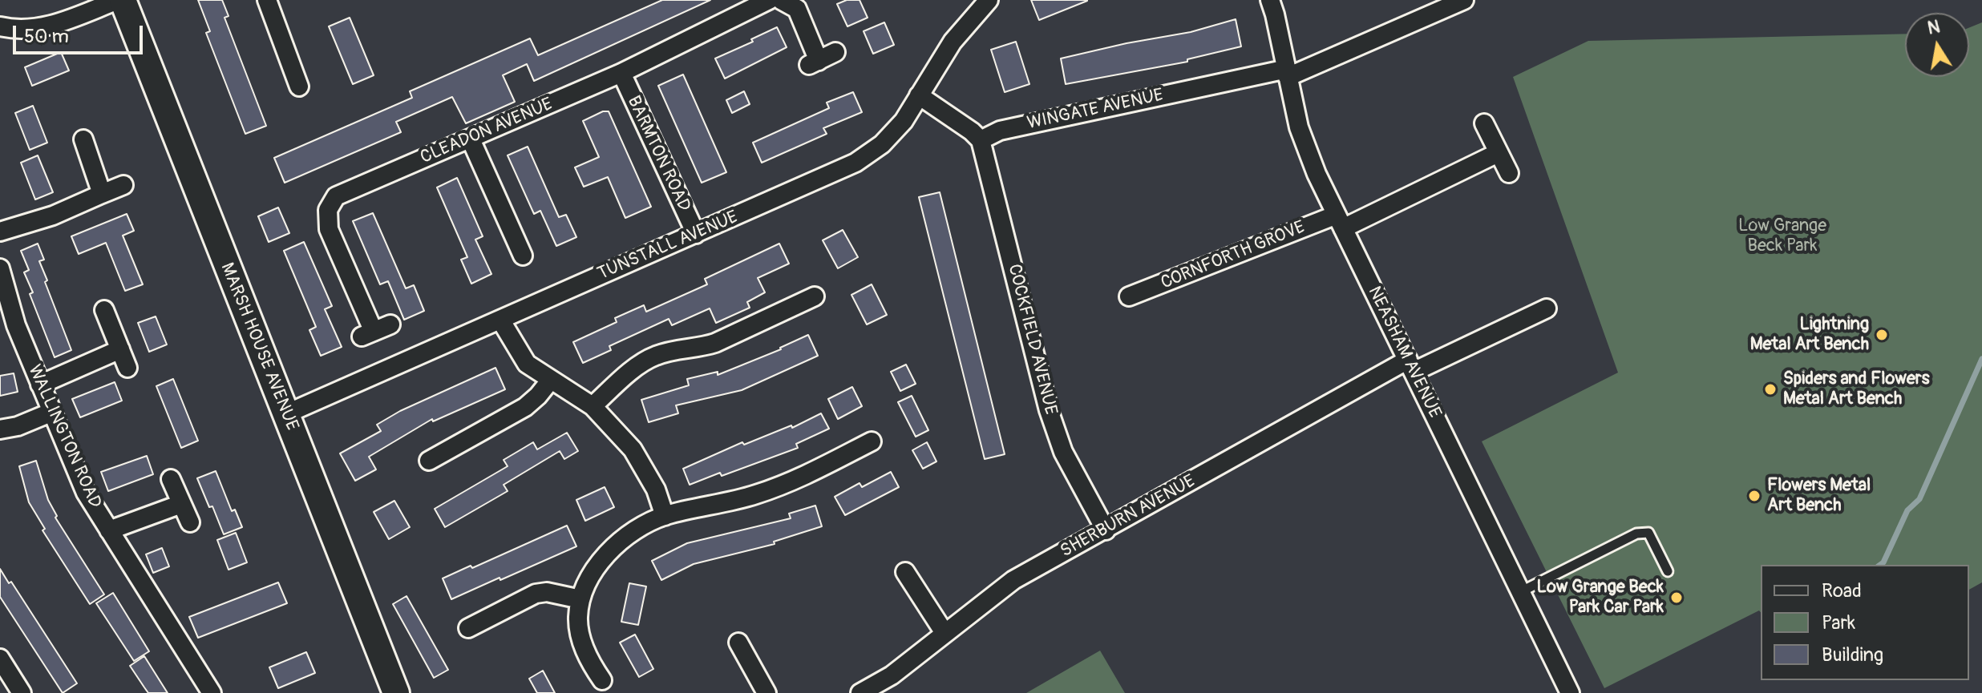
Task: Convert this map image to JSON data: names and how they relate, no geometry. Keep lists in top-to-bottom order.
{
  "streets": {
    "street": [
      "WINGATE AVENUE",
      "CLEADON AVENUE",
      "BARMTON ROAD",
      "TUNSTALL AVENUE",
      "CORNFORTH GROVE",
      "COCKFIELD AVENUE",
      "MARSH HOUSE AVENUE",
      "NEASHAM AVENUE",
      "WALLINGTON ROAD",
      "SHERBURN AVENUE"
    ]
  },
  "crossings": [
    ["WINGATE AVENUE", "COCKFIELD AVENUE"],
    ["WINGATE AVENUE", "NEASHAM AVENUE"],
    ["CLEADON AVENUE", "BARMTON ROAD"],
    ["BARMTON ROAD", "TUNSTALL AVENUE"],
    ["TUNSTALL AVENUE", "MARSH HOUSE AVENUE"],
    ["CORNFORTH GROVE", "NEASHAM AVENUE"],
    ["COCKFIELD AVENUE", "SHERBURN AVENUE"],
    ["NEASHAM AVENUE", "SHERBURN AVENUE"]
  ],
  "parks": ["Low Grange Beck Park"],
  "places": [
    "Lightning Metal Art Bench",
    "Spiders and Flowers Metal Art Bench",
    "Flowers Metal Art Bench",
    "Low Grange Beck Park Car Park"
  ],
  "legend": ["Road", "Park", "Building"],
  "scale_bar": "50 m",
  "north": "top"
}
